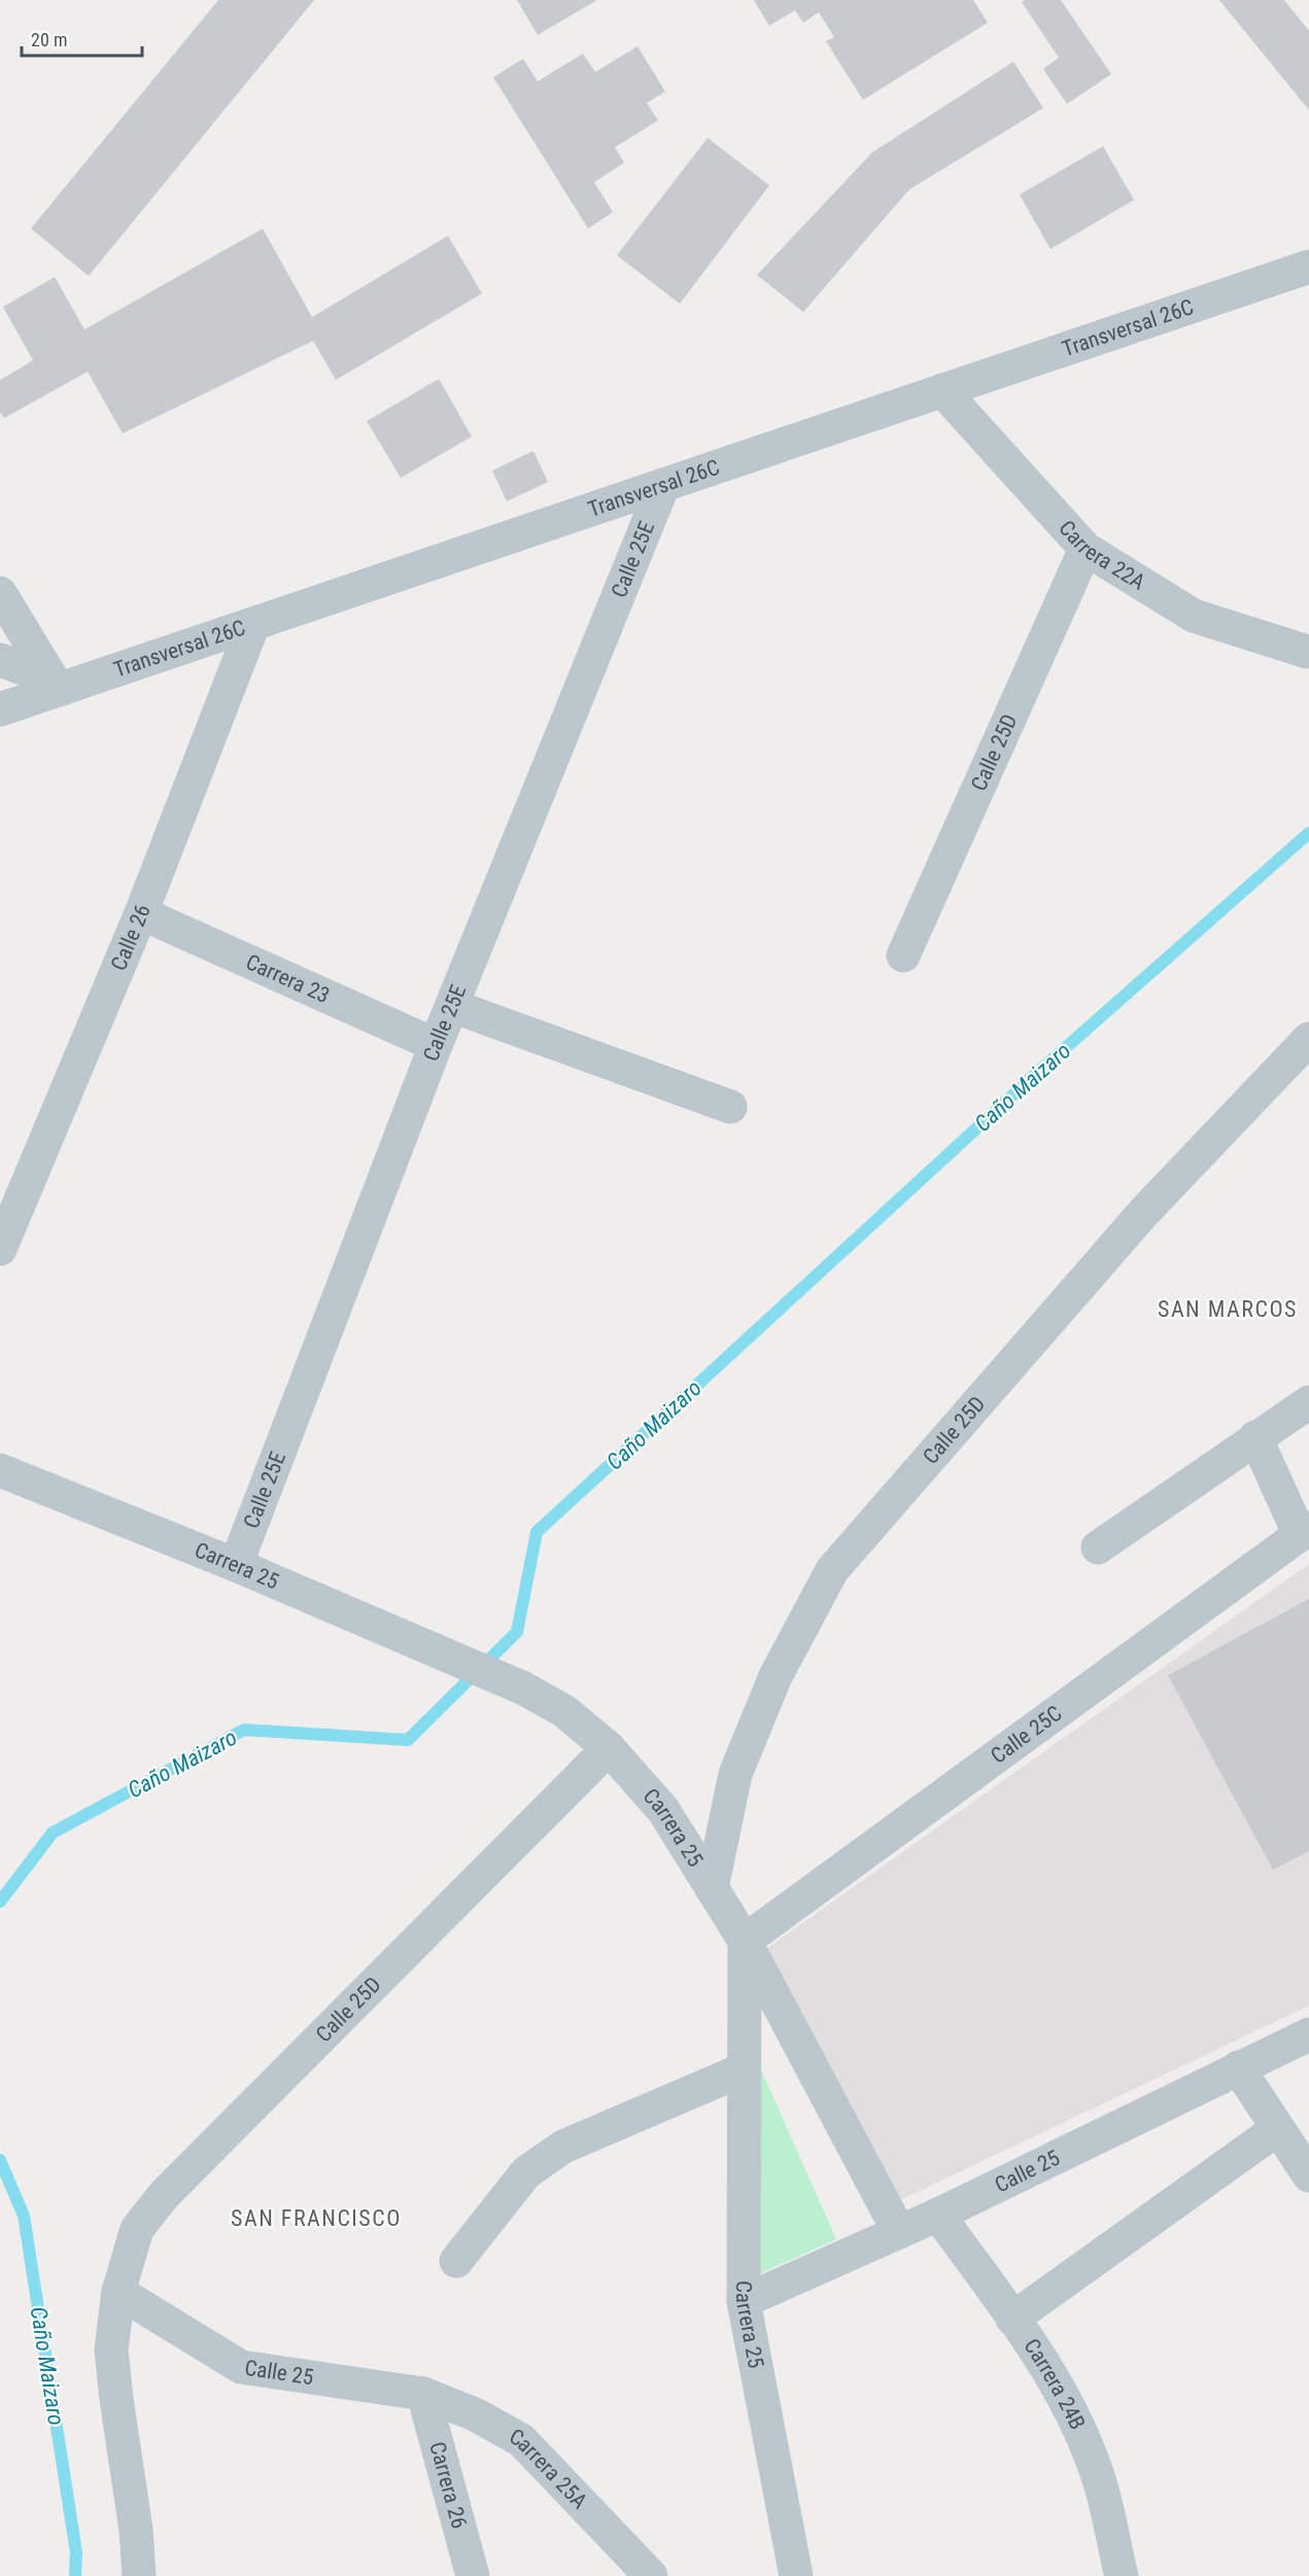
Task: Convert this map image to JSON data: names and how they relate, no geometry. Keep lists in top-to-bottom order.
{
  "streets": {
    "street": [
      "Transversal 26C",
      "Carrera 22A",
      "Calle 25E",
      "Calle 25D",
      "Calle 26",
      "Carrera 23",
      "Carrera 25",
      "Calle 25C",
      "Calle 25",
      "Carrera 24B",
      "Carrera 25A",
      "Carrera 26"
    ]
  },
  "crossings": [
    ["Transversal 26C", "Carrera 22A"],
    ["Transversal 26C", "Calle 25E"],
    ["Transversal 26C", "Calle 26"],
    ["Carrera 22A", "Calle 25D"],
    ["Calle 25E", "Carrera 23"],
    ["Calle 25E", "Carrera 25"],
    ["Calle 25D", "Carrera 25"],
    ["Calle 25D", "Calle 25"],
    ["Calle 26", "Carrera 23"],
    ["Carrera 25", "Calle 25C"],
    ["Carrera 25", "Calle 25"],
    ["Calle 25", "Carrera 24B"],
    ["Calle 25", "Carrera 25A"],
    ["Calle 25", "Carrera 26"],
    ["Carrera 25A", "Carrera 26"]
  ],
  "districts": ["SAN MARCOS", "SAN FRANCISCO"],
  "water": ["Caño Maizaro"],
  "scale_bar": "20 m"
}
